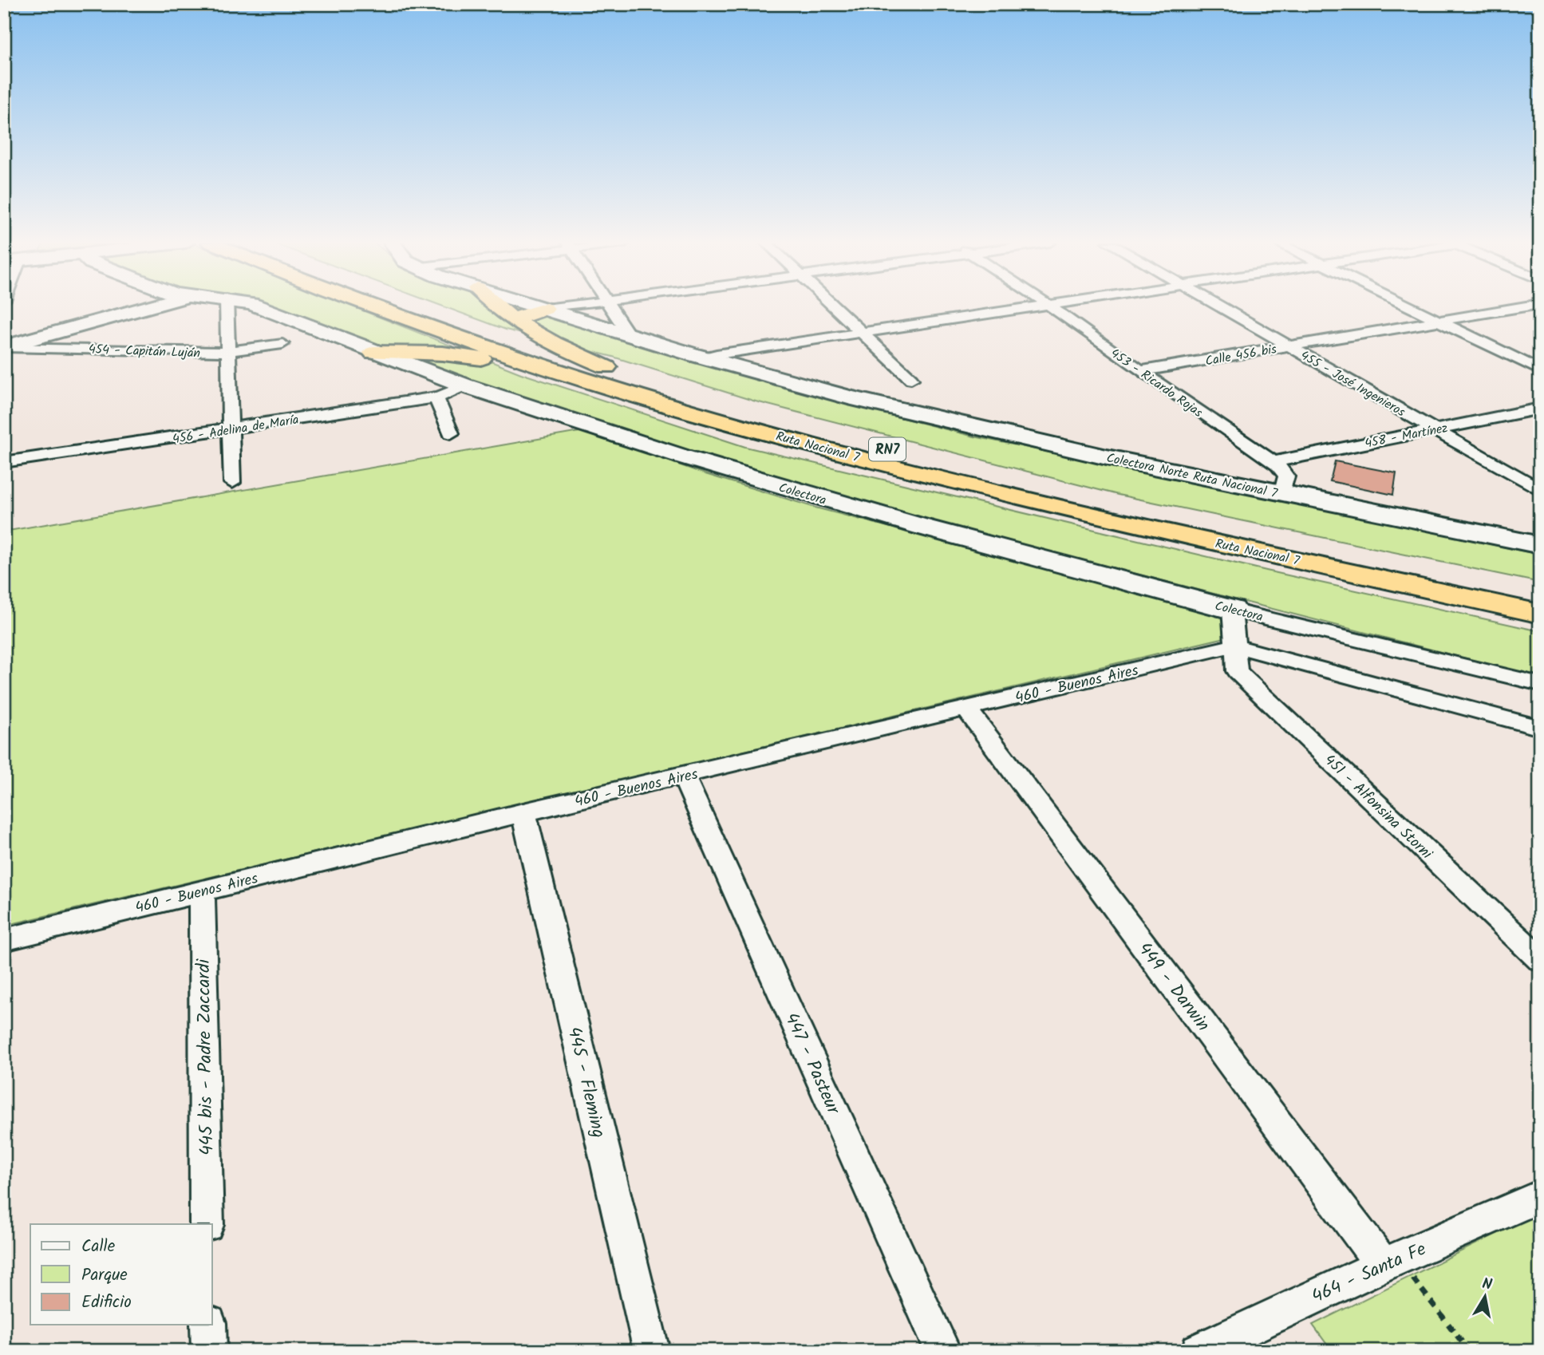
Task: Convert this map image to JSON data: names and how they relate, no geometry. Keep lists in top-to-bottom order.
{
  "streets": {
    "highway": ["Ruta Nacional 7", "RN7"],
    "street": [
      "454 - Capitán Luján",
      "Calle 456 bis",
      "453 - Ricardo Rojas",
      "455 - José Ingenieros",
      "456 - Adelina de María",
      "458 - Martínez",
      "Colectora Norte Ruta Nacional 7",
      "Colectora",
      "460 - Buenos Aires",
      "451 - Alfonsina Storni",
      "449 - Darwin",
      "445 bis - Padre Zaccardi",
      "447 - Pasteur",
      "445 - Fleming",
      "464 - Santa Fe"
    ]
  },
  "crossings": [
    ["Calle 456 bis", "453 - Ricardo Rojas"],
    ["Calle 456 bis", "455 - José Ingenieros"],
    ["453 - Ricardo Rojas", "458 - Martínez"],
    ["453 - Ricardo Rojas", "Colectora Norte Ruta Nacional 7"],
    ["455 - José Ingenieros", "458 - Martínez"],
    ["456 - Adelina de María", "Colectora"],
    ["460 - Buenos Aires", "451 - Alfonsina Storni"],
    ["460 - Buenos Aires", "449 - Darwin"],
    ["460 - Buenos Aires", "445 bis - Padre Zaccardi"],
    ["460 - Buenos Aires", "447 - Pasteur"],
    ["460 - Buenos Aires", "445 - Fleming"],
    ["449 - Darwin", "464 - Santa Fe"]
  ],
  "legend": ["Calle", "Parque", "Edificio"],
  "north": "top"
}
